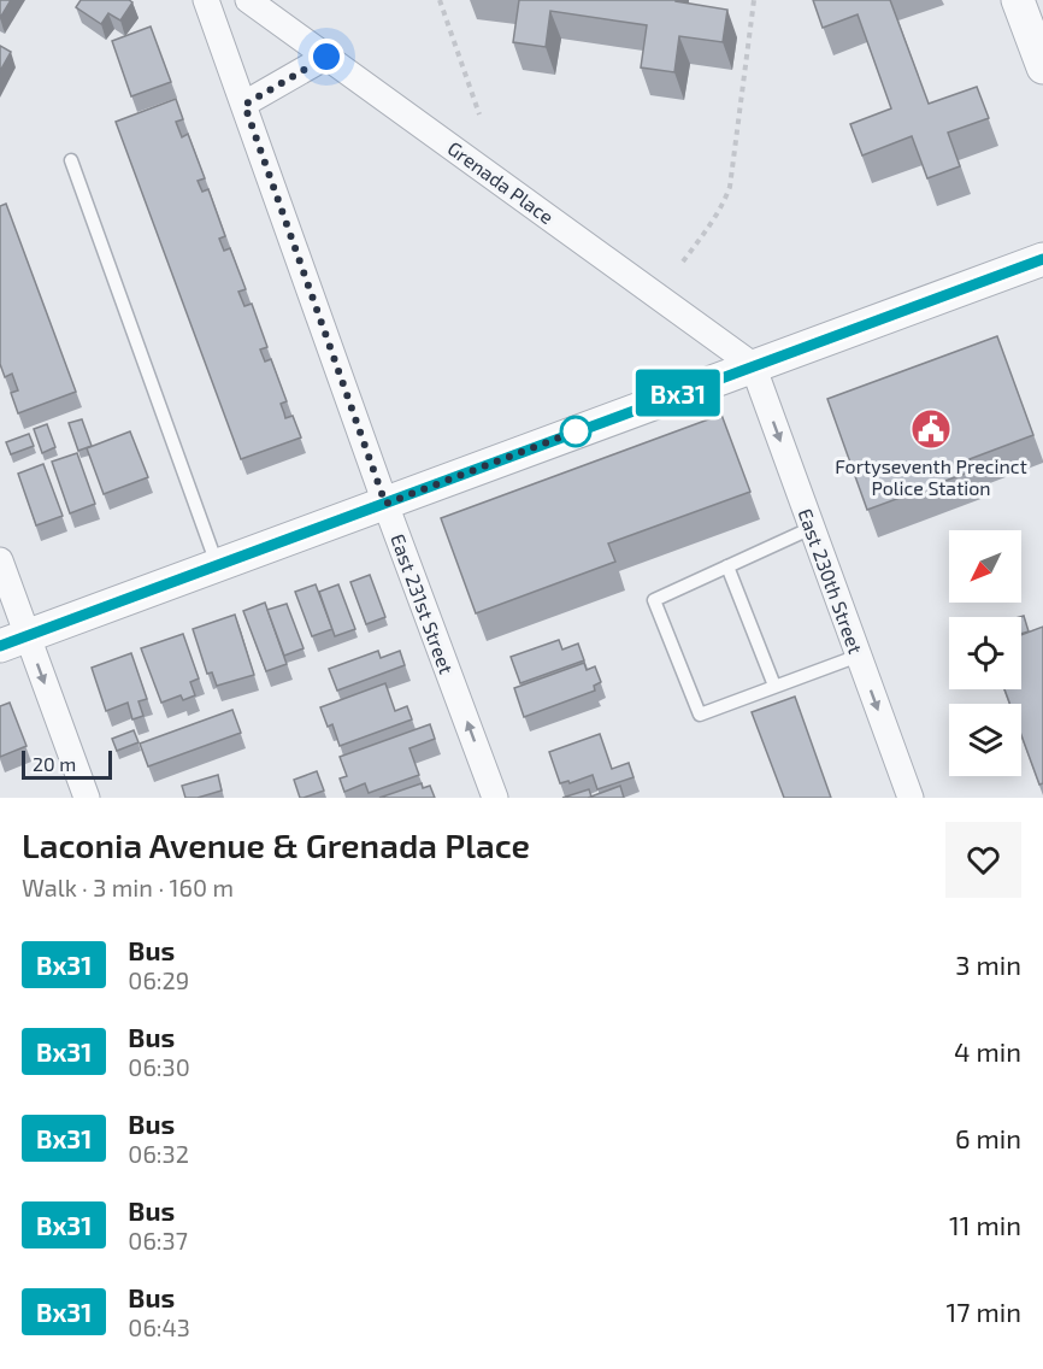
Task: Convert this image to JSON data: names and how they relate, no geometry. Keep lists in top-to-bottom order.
{
  "streets": {
    "street": ["Grenada Place", "East 230th Street", "East 231st Street"]
  },
  "crossings": [
    ["Grenada Place", "East 230th Street"]
  ],
  "one_way": ["East 230th Street", "East 231st Street"],
  "places": {
    "public building": ["Fortyseventh Precinct Police Station"]
  },
  "lines": ["bus line Bx31"],
  "scale_bar": "20 m",
  "north": "bottom left",
  "page": {
    "on_map": "Bx31",
    "scale": "20 m",
    "heading": ["Laconia Avenue & Grenada Place", "Walk · 3 min · 160 m"],
    "list": [
      {
        "mark": "Bx31",
        "name": "Bus",
        "note": "06:29",
        "value": "3 min"
      },
      {
        "mark": "Bx31",
        "name": "Bus",
        "note": "06:30",
        "value": "4 min"
      },
      {
        "mark": "Bx31",
        "name": "Bus",
        "note": "06:32",
        "value": "6 min"
      },
      {
        "mark": "Bx31",
        "name": "Bus",
        "note": "06:37",
        "value": "11 min"
      },
      {
        "mark": "Bx31",
        "name": "Bus",
        "note": "06:43",
        "value": "17 min"
      }
    ]
  }
}
